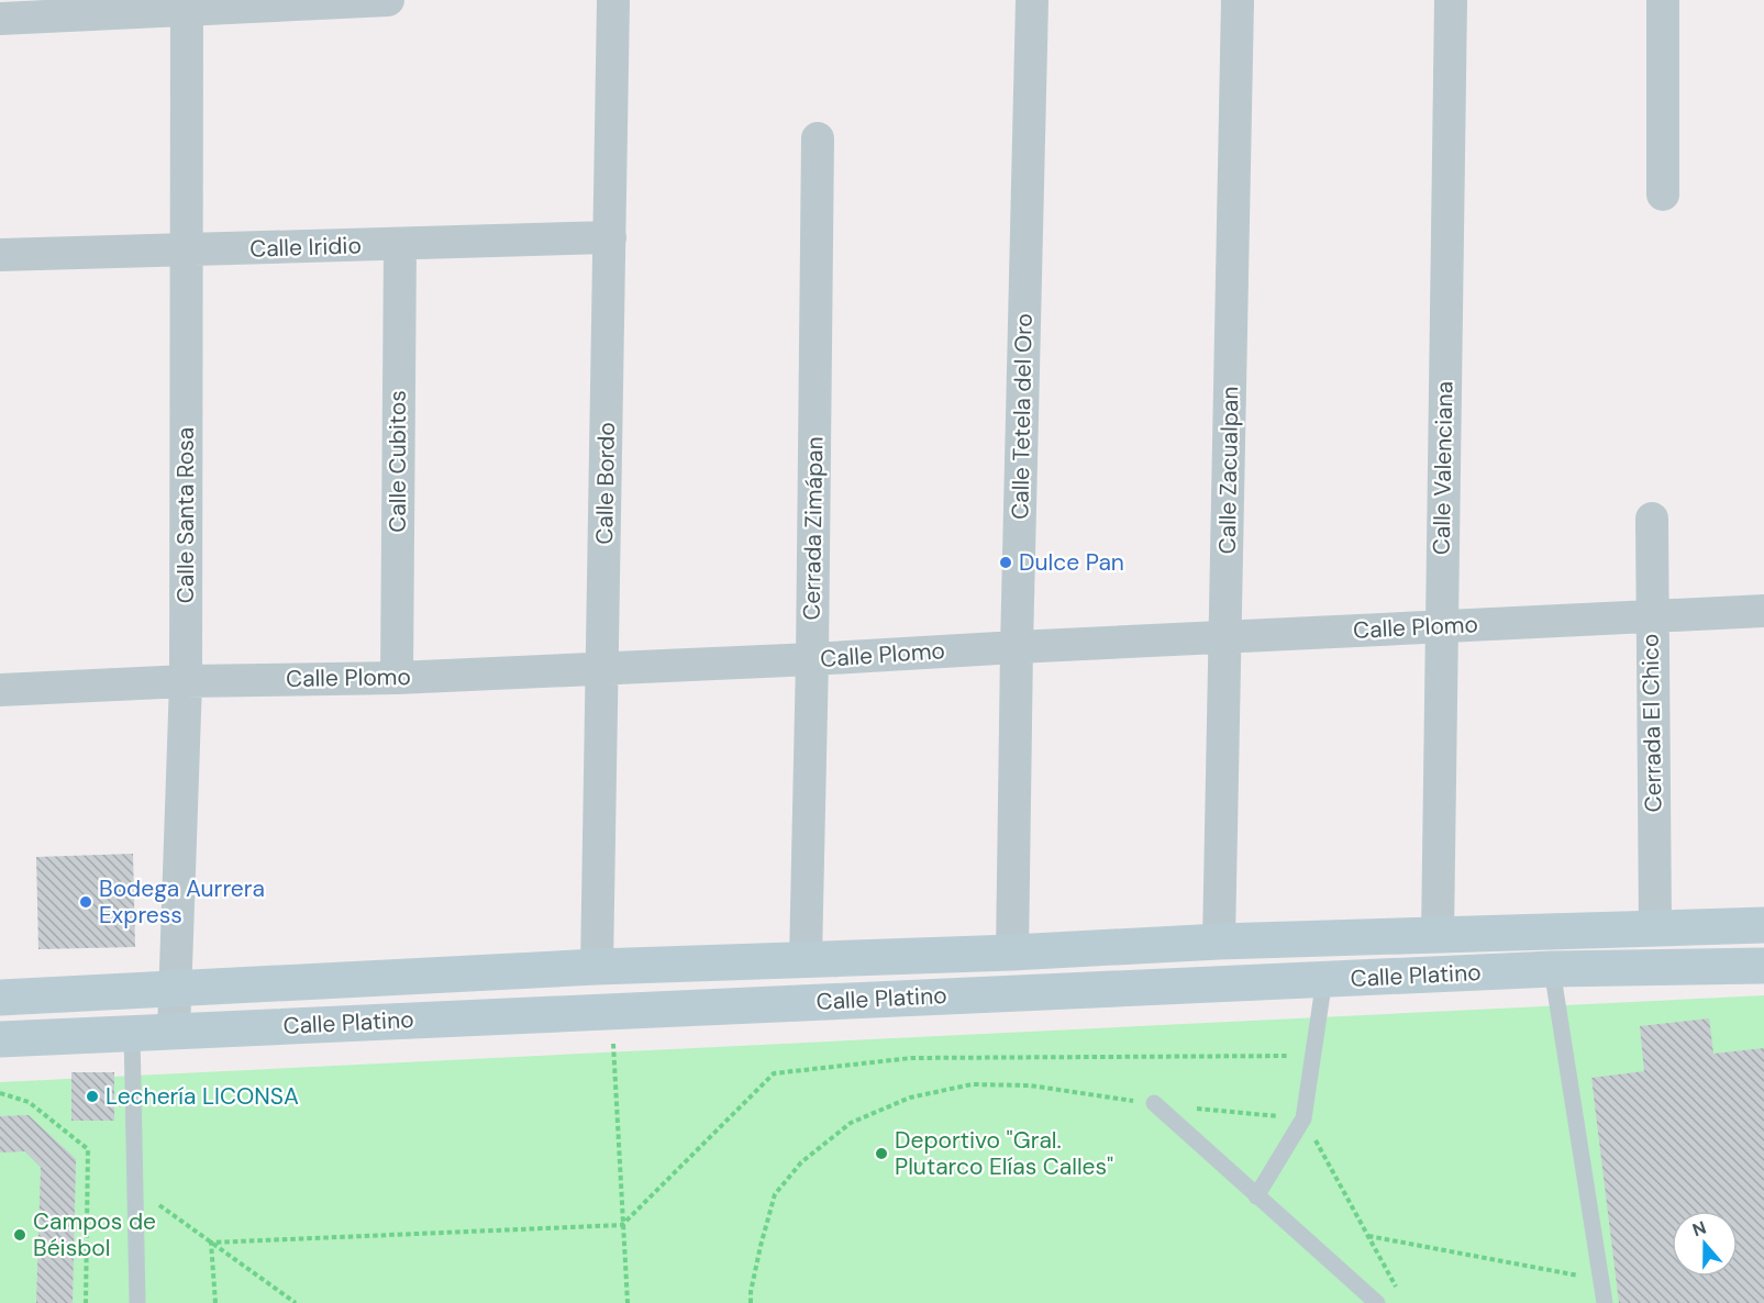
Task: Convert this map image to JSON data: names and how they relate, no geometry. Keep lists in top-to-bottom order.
{
  "streets": {
    "street": [
      "Calle Iridio",
      "Calle Tetela del Oro",
      "Calle Cubitos",
      "Calle Valenciana",
      "Calle Zacualpan",
      "Calle Bordo",
      "Calle Santa Rosa",
      "Cerrada Zimápan",
      "Calle Plomo",
      "Cerrada El Chico",
      "Calle Platino"
    ]
  },
  "crossings": [
    ["Calle Iridio", "Calle Cubitos"],
    ["Calle Iridio", "Calle Bordo"],
    ["Calle Iridio", "Calle Santa Rosa"],
    ["Calle Tetela del Oro", "Calle Plomo"],
    ["Calle Tetela del Oro", "Calle Platino"],
    ["Calle Cubitos", "Calle Plomo"],
    ["Calle Valenciana", "Calle Plomo"],
    ["Calle Valenciana", "Calle Platino"],
    ["Calle Zacualpan", "Calle Plomo"],
    ["Calle Zacualpan", "Calle Platino"],
    ["Calle Bordo", "Calle Plomo"],
    ["Calle Bordo", "Calle Platino"],
    ["Calle Santa Rosa", "Calle Plomo"],
    ["Calle Santa Rosa", "Calle Platino"],
    ["Cerrada Zimápan", "Calle Plomo"],
    ["Cerrada Zimápan", "Calle Platino"],
    ["Calle Plomo", "Cerrada El Chico"],
    ["Cerrada El Chico", "Calle Platino"]
  ],
  "places": [
    "Dulce Pan",
    "Bodega Aurrera Express",
    "Lechería LICONSA",
    "Deportivo \"Gral. Plutarco Elías Calles\"",
    "Campos de Béisbol"
  ],
  "north": "top"
}
